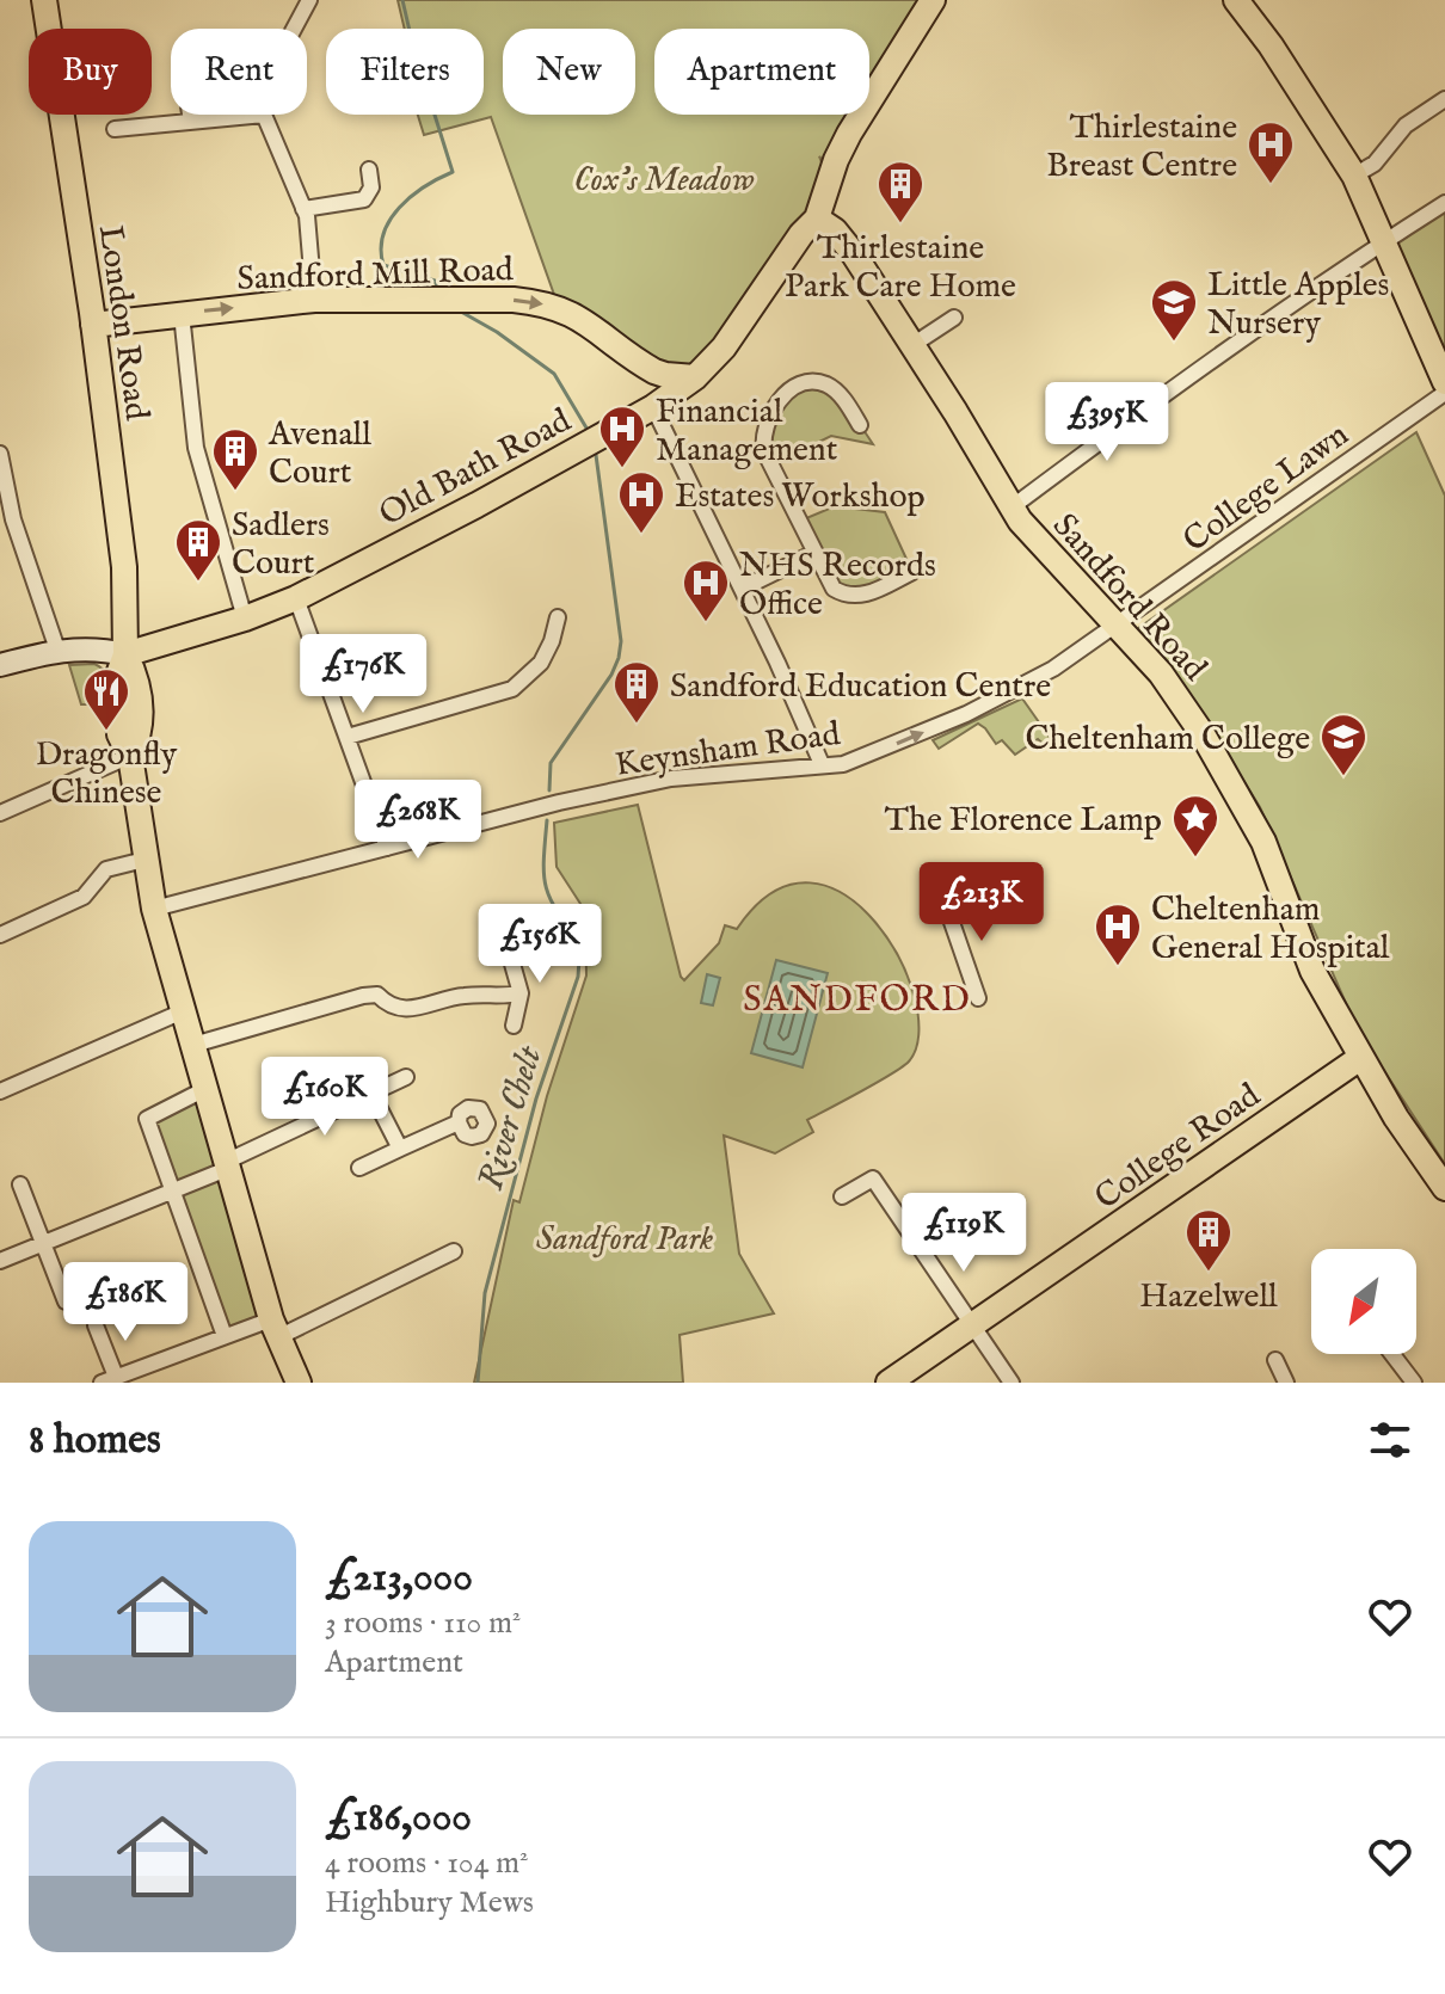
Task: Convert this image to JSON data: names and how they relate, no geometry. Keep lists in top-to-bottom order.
{
  "streets": {
    "main road": [
      "Sandford Mill Road",
      "London Road",
      "Old Bath Road",
      "Sandford Road",
      "College Road"
    ],
    "street": ["College Lawn", "Keynsham Road"]
  },
  "crossings": [
    ["Sandford Mill Road", "London Road"],
    ["Sandford Mill Road", "Old Bath Road"],
    ["London Road", "Old Bath Road"],
    ["London Road", "Keynsham Road"],
    ["Old Bath Road", "Sandford Road"],
    ["College Lawn", "Sandford Road"],
    ["College Lawn", "Keynsham Road"],
    ["Sandford Road", "Keynsham Road"],
    ["Sandford Road", "College Road"]
  ],
  "one_way": ["Sandford Mill Road"],
  "districts": ["SANDFORD"],
  "water": ["River Chelt"],
  "parks": ["Cox's Meadow", "Sandford Park"],
  "places": {
    "hospital": [
      "Thirlestaine Breast Centre",
      "Financial Management",
      "Estates Workshop",
      "NHS Records Office",
      "Cheltenham General Hospital"
    ],
    "building": [
      "Thirlestaine Park Care Home",
      "Avenall Court",
      "Sadlers Court",
      "Sandford Education Centre",
      "Hazelwell"
    ],
    "school or university": ["Little Apples Nursery", "Cheltenham College"],
    "restaurant": ["Dragonfly Chinese"],
    "place": ["The Florence Lamp"]
  },
  "north": "bottom left",
  "page": {
    "chip": [
      "Buy",
      "Rent",
      "Filters",
      "New",
      "Apartment"
    ],
    "price": [
      "£395K",
      "£176K",
      "£268K",
      "£213K",
      "£156K",
      "£160K",
      "£119K",
      "£186K"
    ],
    "heading": "8 homes",
    "list": [
      {
        "name": "£213,000",
        "note": "3 rooms · 110 m² · Apartment"
      },
      {
        "name": "£186,000",
        "note": "4 rooms · 104 m² · Highbury Mews"
      }
    ]
  }
}
